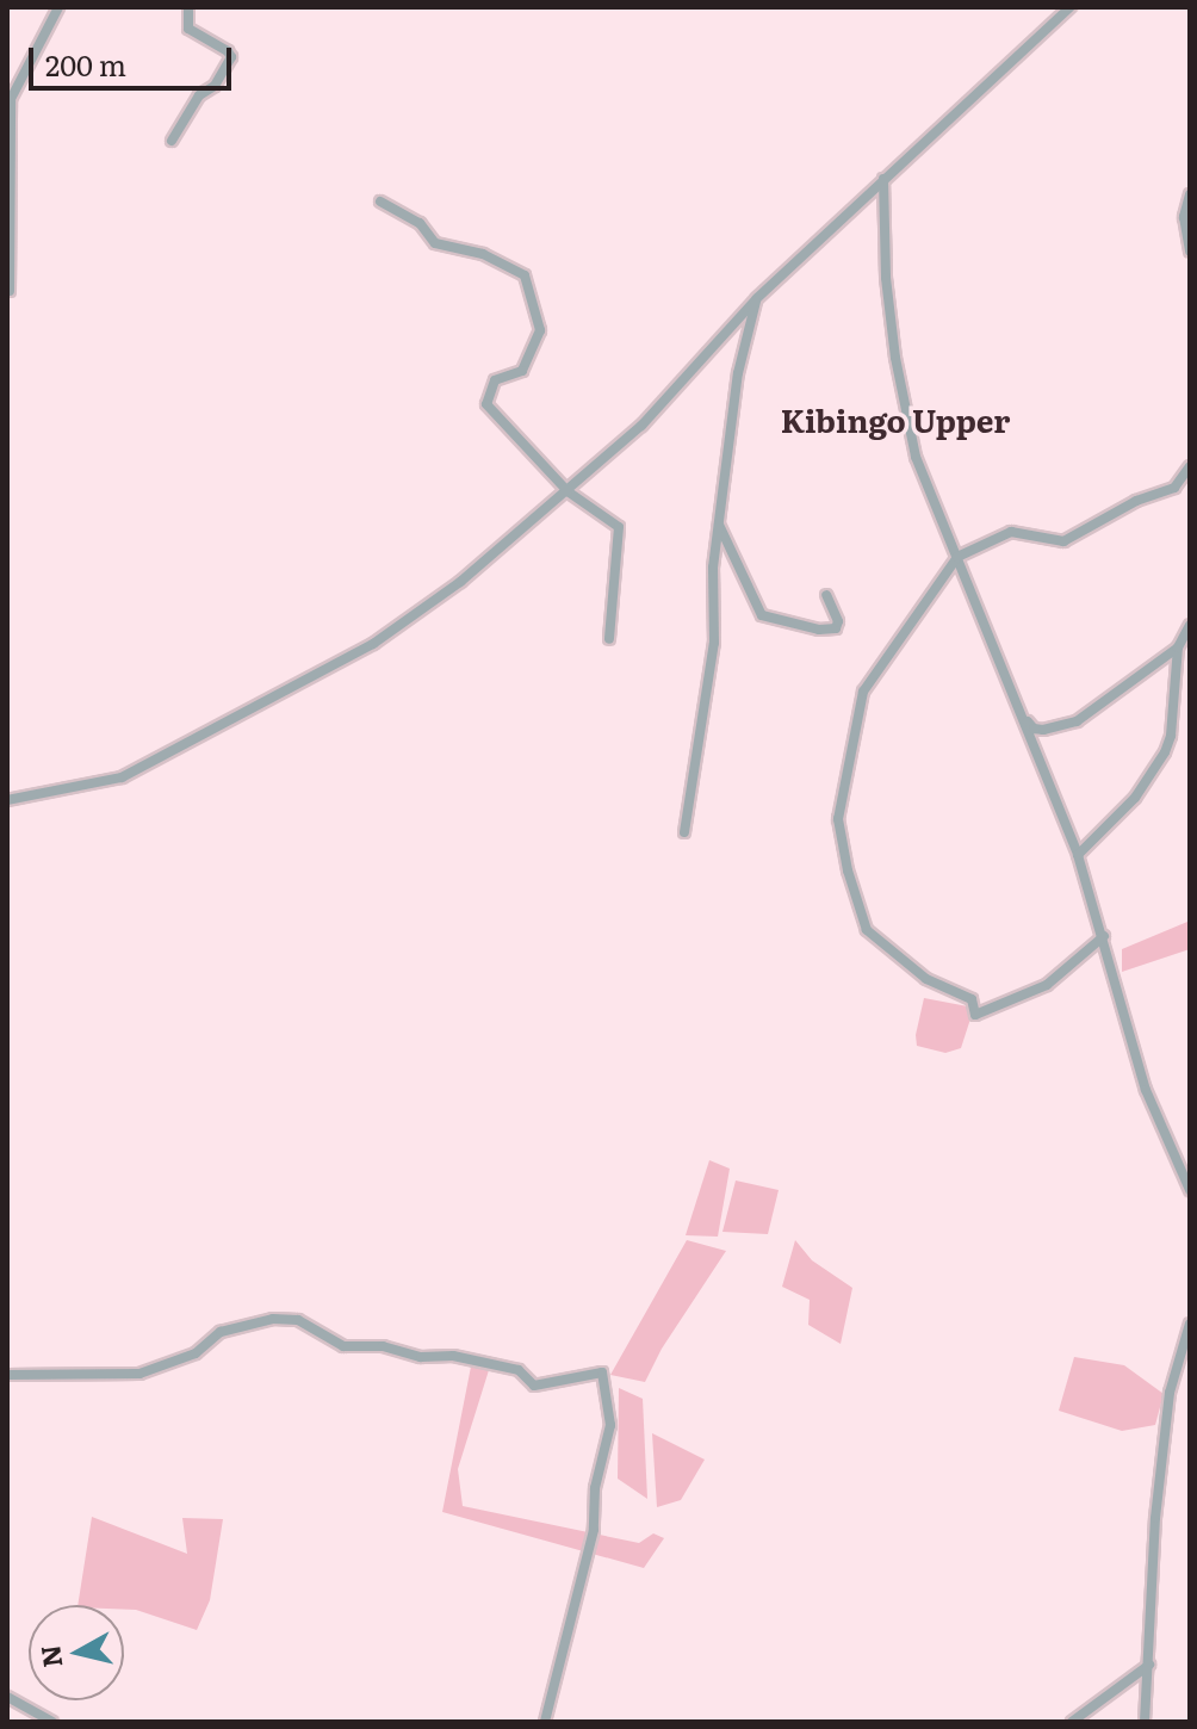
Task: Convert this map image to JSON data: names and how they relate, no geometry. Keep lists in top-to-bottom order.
{
  "districts": ["Kibingo Upper"],
  "scale_bar": "200 m",
  "north": "left"
}
